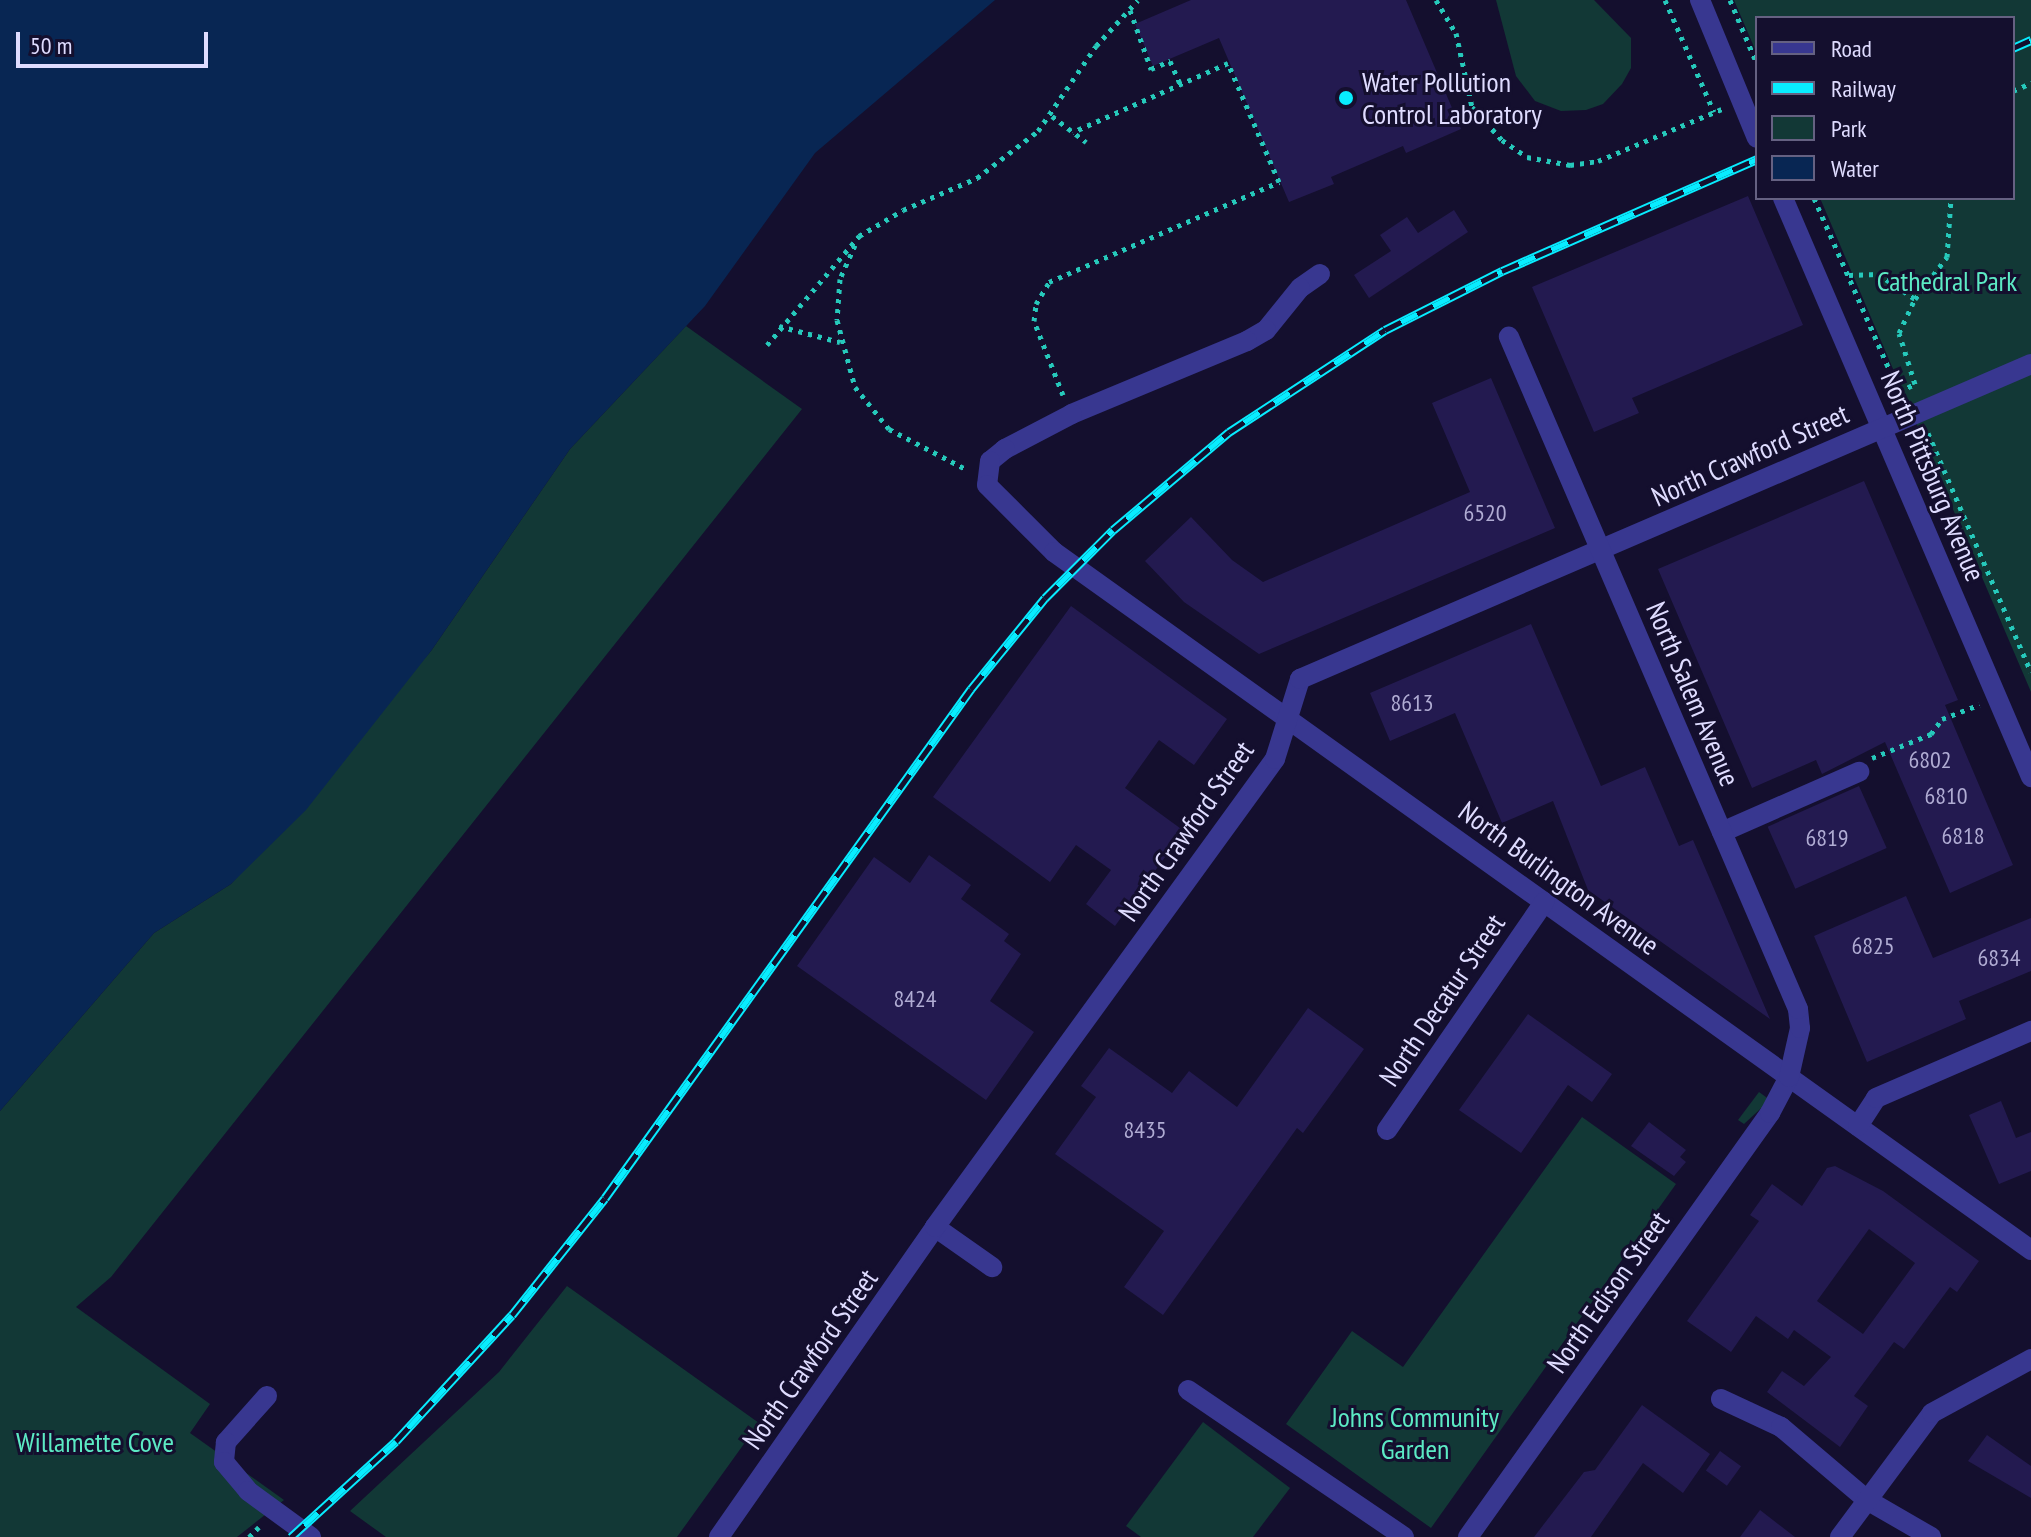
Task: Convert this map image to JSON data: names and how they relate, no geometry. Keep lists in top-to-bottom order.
{
  "streets": {
    "street": [
      "North Crawford Street",
      "North Pittsburg Avenue",
      "North Salem Avenue",
      "North Burlington Avenue",
      "North Decatur Street",
      "North Edison Street"
    ]
  },
  "crossings": [
    ["North Crawford Street", "North Pittsburg Avenue"],
    ["North Crawford Street", "North Salem Avenue"],
    ["North Crawford Street", "North Burlington Avenue"],
    ["North Salem Avenue", "North Burlington Avenue"],
    ["North Salem Avenue", "North Edison Street"],
    ["North Burlington Avenue", "North Decatur Street"],
    ["North Burlington Avenue", "North Edison Street"]
  ],
  "parks": ["Cathedral Park", "Johns Community Garden", "Willamette Cove"],
  "places": ["Water Pollution Control Laboratory"],
  "house_numbers": [
    "6520",
    "8613",
    "6802",
    "6810",
    "6818",
    "6819",
    "6825",
    "6834",
    "8424",
    "8435"
  ],
  "legend": [
    "Road",
    "Railway",
    "Park",
    "Water"
  ],
  "scale_bar": "50 m"
}
